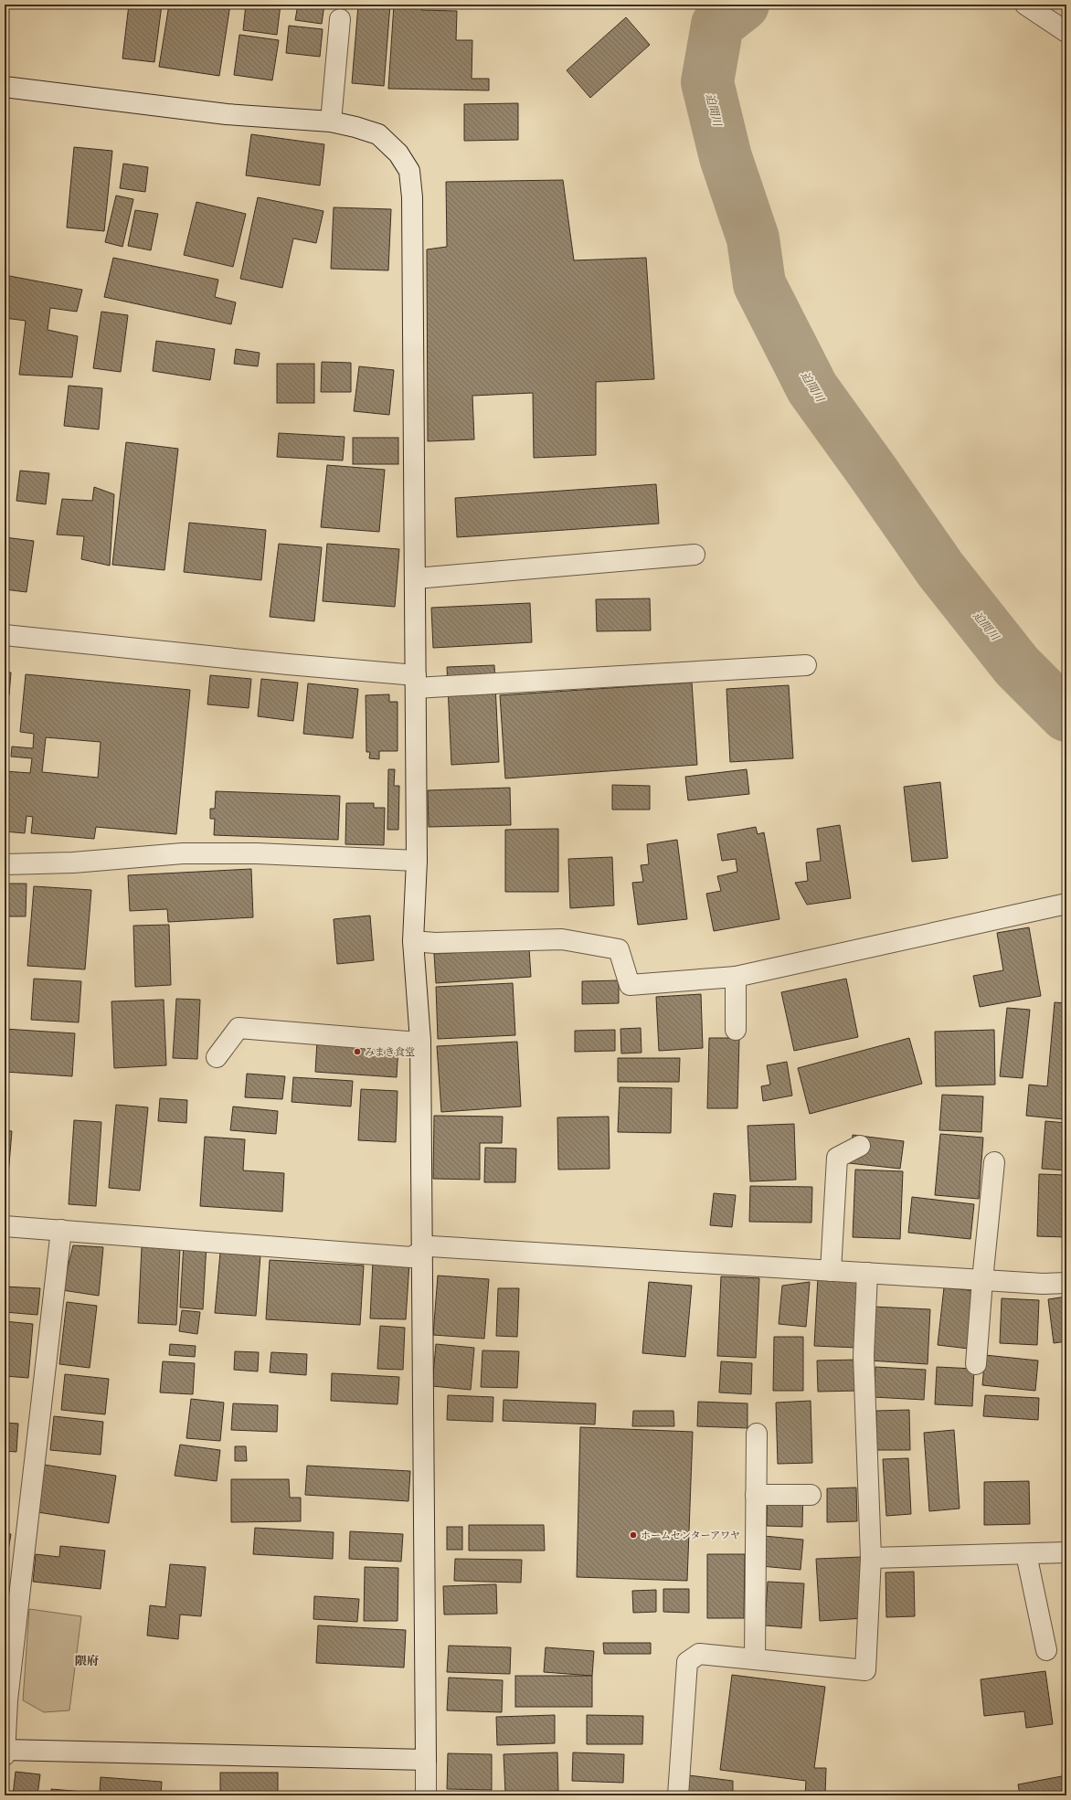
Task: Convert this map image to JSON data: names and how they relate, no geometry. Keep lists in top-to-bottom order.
{
  "districts": ["隈府"],
  "water": ["迫間川"],
  "places": ["みまき食堂", "ホームセンターアワヤ"]
}
